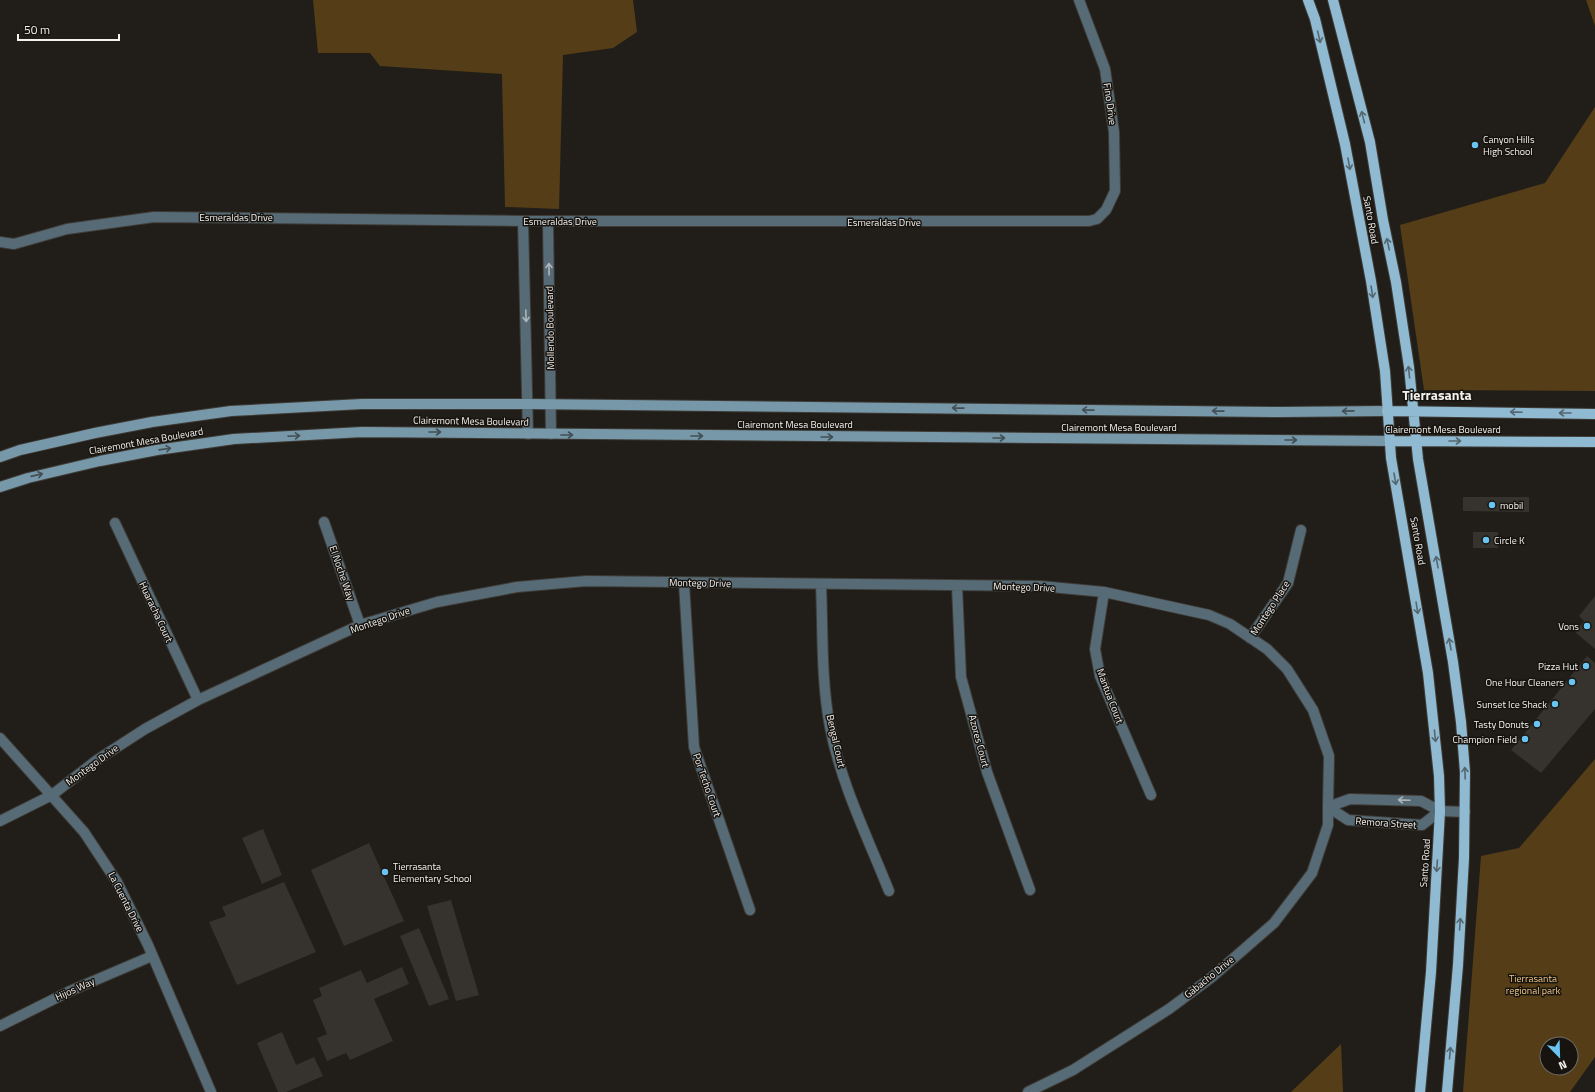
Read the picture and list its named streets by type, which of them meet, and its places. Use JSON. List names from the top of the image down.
{
  "streets": {
    "main road": ["Santo Road", "Clairemont Mesa Boulevard"],
    "street": [
      "Fino Drive",
      "Esmeraldas Drive",
      "Mollendo Boulevard",
      "El Noche Way",
      "Montego Drive",
      "Montego Place",
      "Huaracha Court",
      "Mantua Court",
      "Bengal Court",
      "Azores Court",
      "Por Techo Court",
      "Remora Street",
      "La Cuenta Drive",
      "Gabacho Drive",
      "Hijos Way"
    ]
  },
  "crossings": [
    ["Fino Drive", "Esmeraldas Drive"],
    ["Esmeraldas Drive", "Mollendo Boulevard"],
    ["Santo Road", "Clairemont Mesa Boulevard"],
    ["Santo Road", "Remora Street"],
    ["Mollendo Boulevard", "Clairemont Mesa Boulevard"],
    ["El Noche Way", "Montego Drive"],
    ["Montego Drive", "Montego Place"],
    ["Montego Drive", "Huaracha Court"],
    ["Montego Drive", "Mantua Court"],
    ["Montego Drive", "Bengal Court"],
    ["Montego Drive", "Azores Court"],
    ["Montego Drive", "Por Techo Court"],
    ["Montego Drive", "Remora Street"],
    ["Montego Drive", "La Cuenta Drive"],
    ["Montego Drive", "Gabacho Drive"],
    ["Remora Street", "Gabacho Drive"],
    ["La Cuenta Drive", "Hijos Way"]
  ],
  "districts": ["Tierrasanta"],
  "parks": ["Tierrasanta regional park"],
  "places": [
    "Canyon Hills High School",
    "mobil",
    "Circle K",
    "Vons",
    "Pizza Hut",
    "One Hour Cleaners",
    "Sunset Ice Shack",
    "Tasty Donuts",
    "Champion Field",
    "Tierrasanta Elementary School"
  ],
  "scale_bar": "50 m",
  "north": "bottom right"
}
